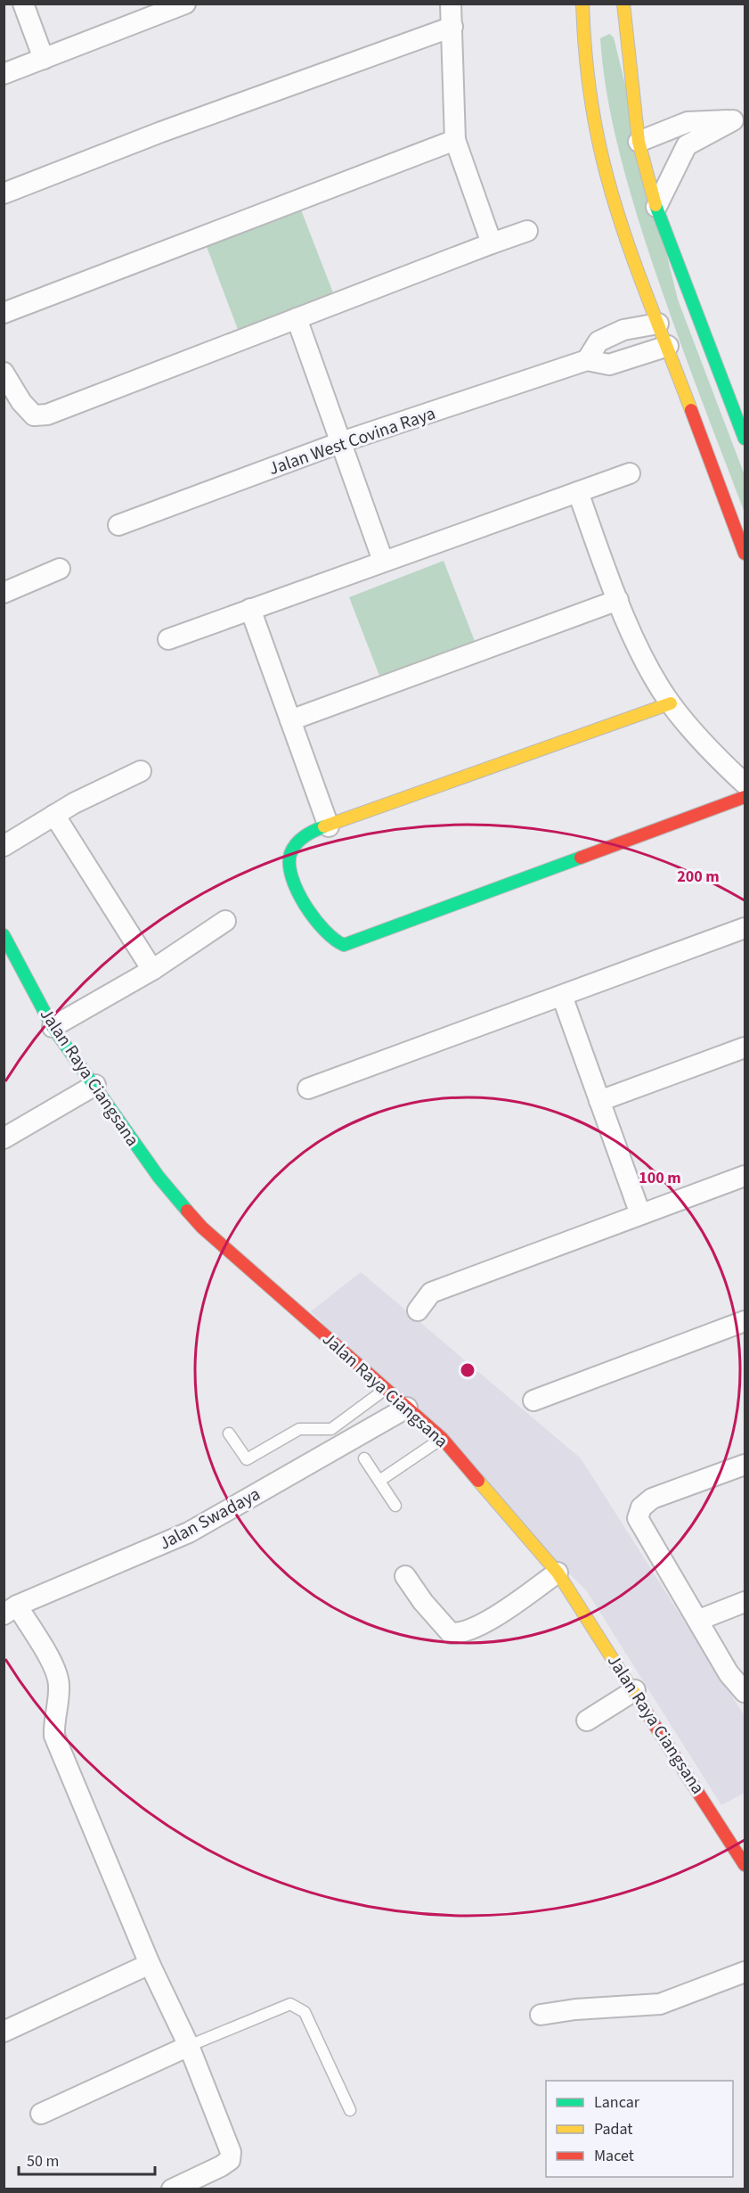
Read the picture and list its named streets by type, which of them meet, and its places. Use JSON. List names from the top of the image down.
{
  "streets": {
    "street": ["Jalan West Covina Raya", "Jalan Raya Ciangsana", "Jalan Swadaya"]
  },
  "crossings": [
    ["Jalan Raya Ciangsana", "Jalan Swadaya"]
  ],
  "legend": ["Lancar", "Padat", "Macet"],
  "scale_bar": "50 m",
  "rings": ["200 m", "100 m"]
}
